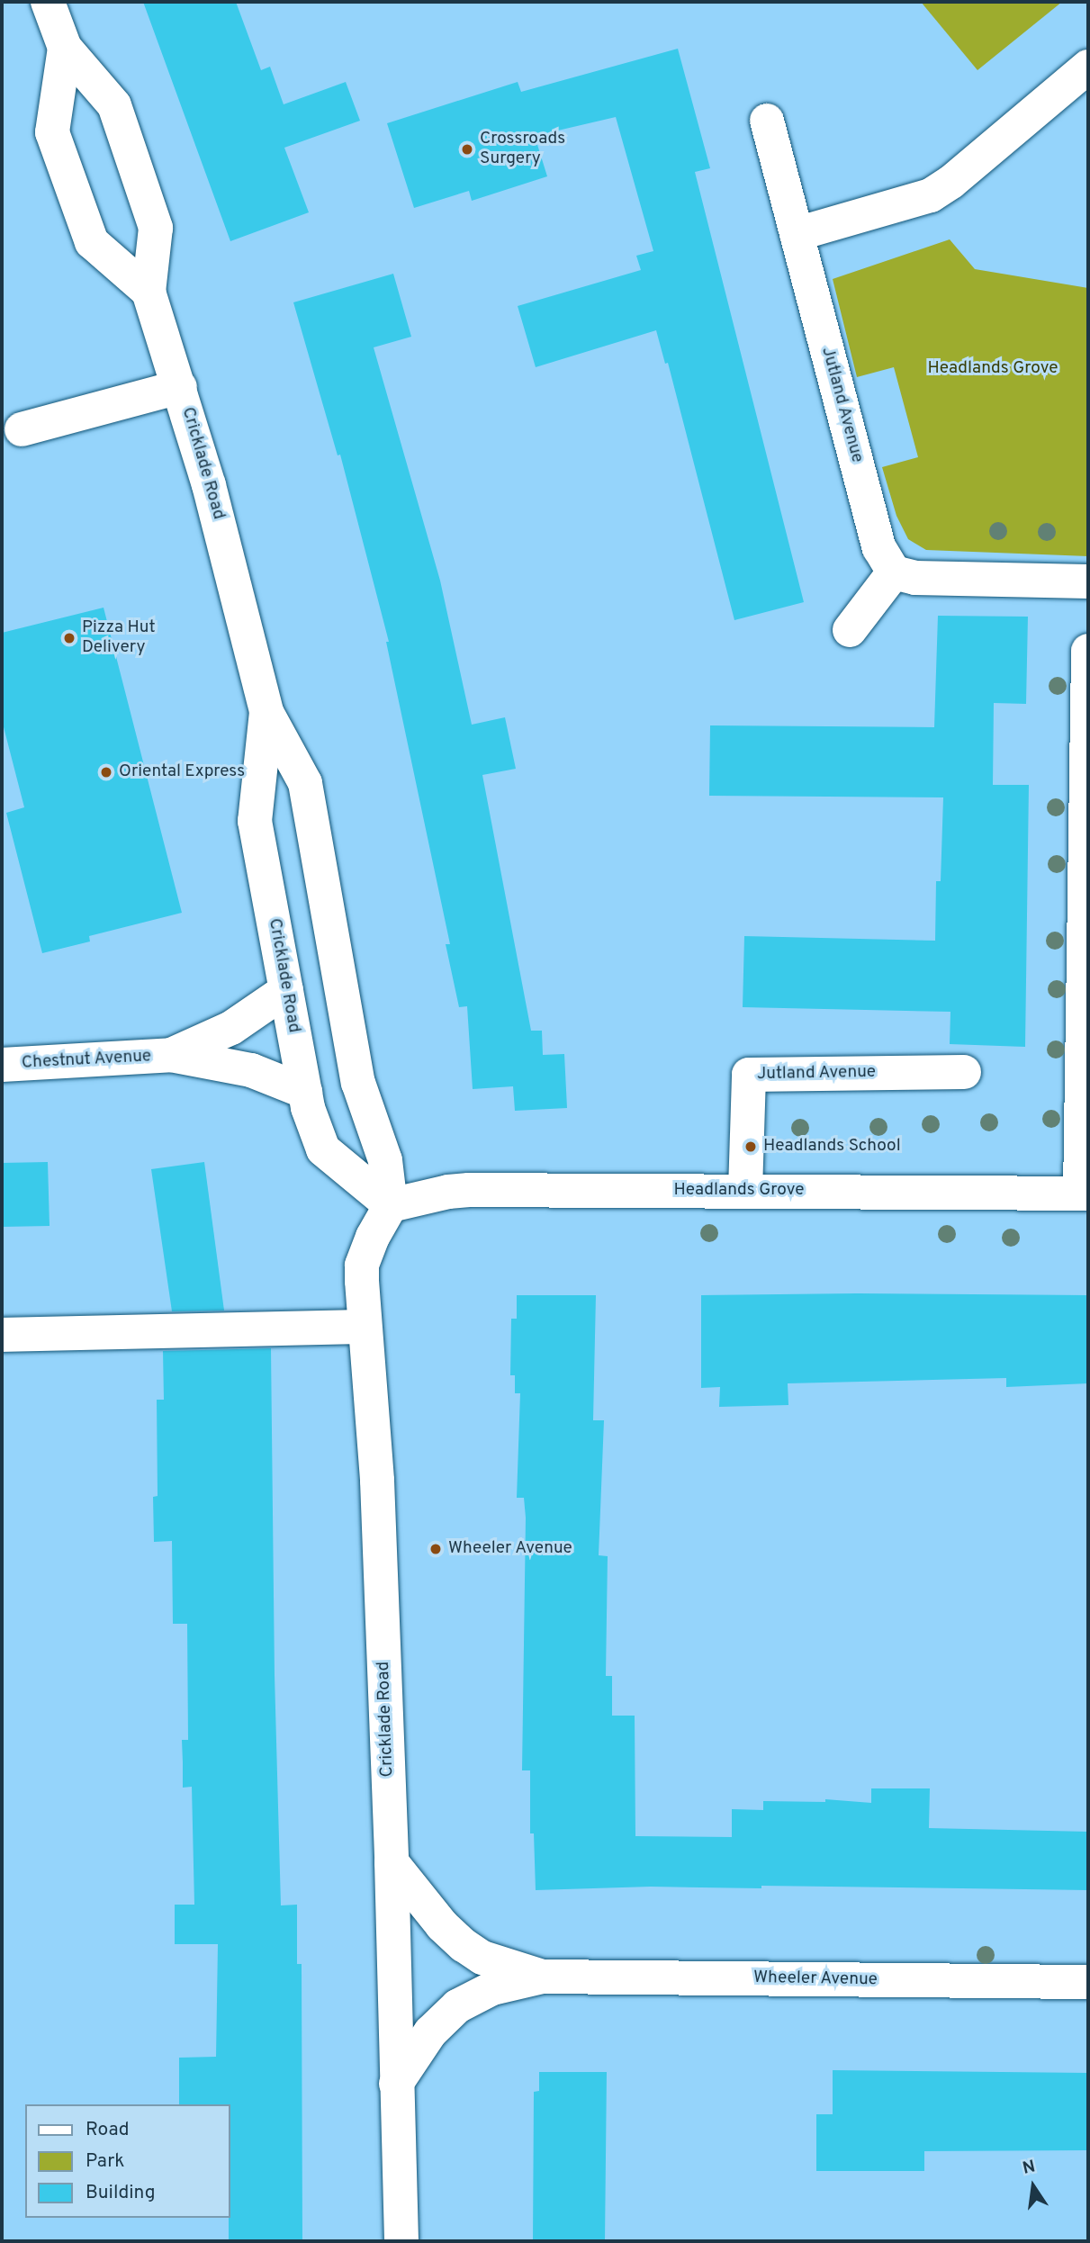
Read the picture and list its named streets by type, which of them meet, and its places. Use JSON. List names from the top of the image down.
{
  "streets": {
    "street": [
      "Jutland Avenue",
      "Cricklade Road",
      "Chestnut Avenue",
      "Headlands Grove",
      "Wheeler Avenue"
    ]
  },
  "crossings": [
    ["Jutland Avenue", "Headlands Grove"],
    ["Cricklade Road", "Chestnut Avenue"],
    ["Cricklade Road", "Headlands Grove"],
    ["Cricklade Road", "Wheeler Avenue"]
  ],
  "parks": ["Headlands Grove"],
  "places": [
    "Crossroads Surgery",
    "Pizza Hut Delivery",
    "Oriental Express",
    "Headlands School",
    "Wheeler Avenue"
  ],
  "legend": ["Road", "Park", "Building"],
  "north": "top"
}
